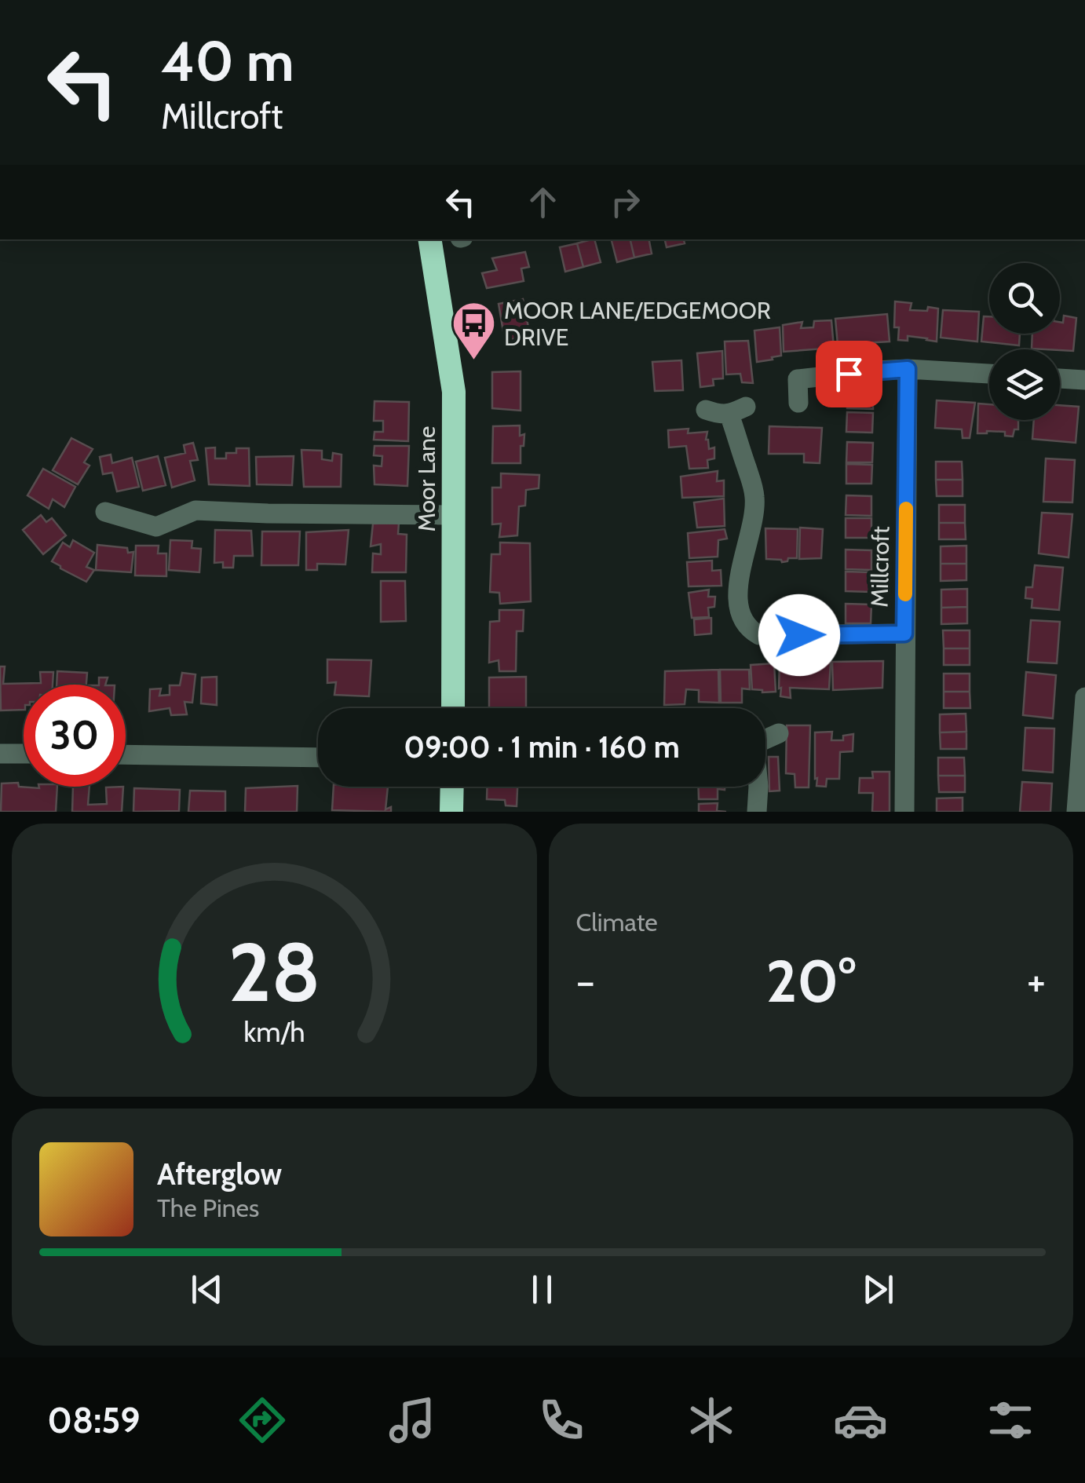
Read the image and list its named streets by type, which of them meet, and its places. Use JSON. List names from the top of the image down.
{
  "streets": {
    "highway": ["Moor Lane"],
    "street": ["Millcroft"]
  },
  "places": {
    "bus stop": ["MOOR LANE/EDGEMOOR DRIVE"]
  },
  "page": {
    "turn": ["40 m", "Millcroft"],
    "limit": "30",
    "trip": "09:00 · 1 min · 160 m",
    "tile": "Climate",
    "heat": ["−", "20°", "+"],
    "song": ["Afterglow", "The Pines"],
    "tabs": "08:59",
    "gauge": ["28", "km/h"]
  }
}
